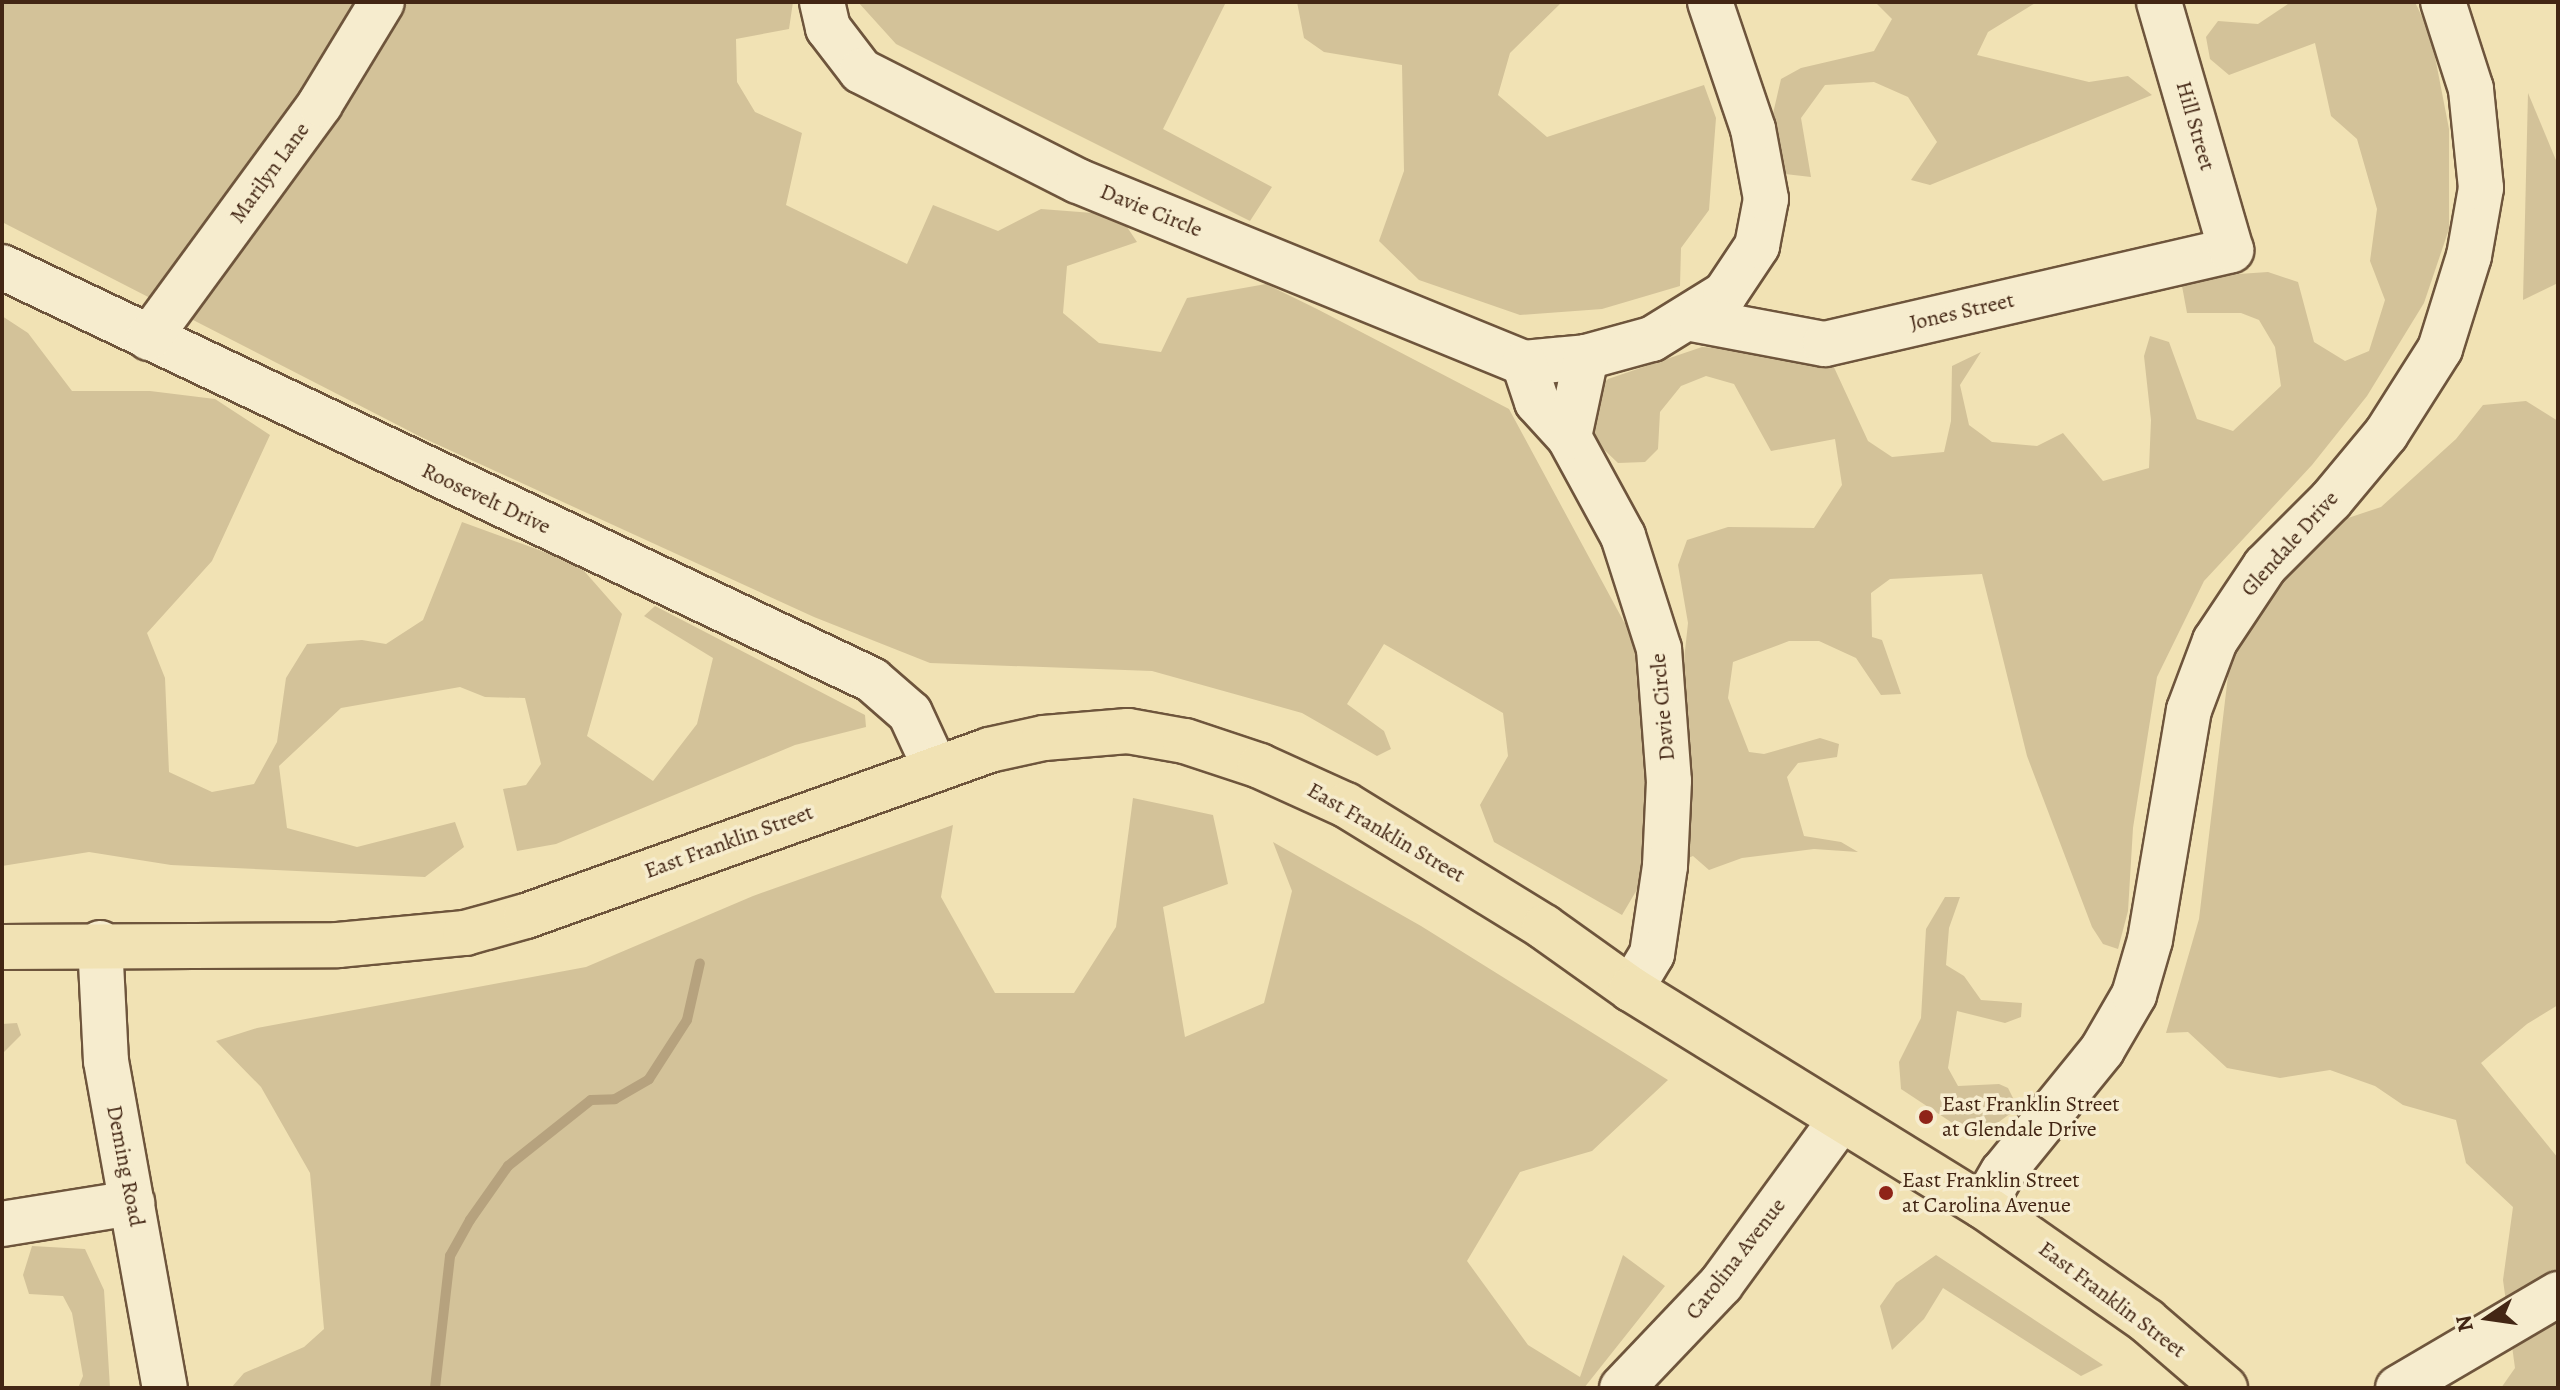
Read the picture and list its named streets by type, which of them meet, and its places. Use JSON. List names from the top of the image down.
{
  "streets": {
    "main road": ["East Franklin Street"],
    "street": [
      "Hill Street",
      "Marilyn Lane",
      "Davie Circle",
      "Jones Street",
      "Roosevelt Drive",
      "Glendale Drive",
      "Deming Road",
      "Carolina Avenue"
    ]
  },
  "crossings": [
    ["Hill Street", "Jones Street"],
    ["Marilyn Lane", "Roosevelt Drive"],
    ["Davie Circle", "Jones Street"],
    ["Davie Circle", "East Franklin Street"],
    ["Roosevelt Drive", "East Franklin Street"],
    ["Glendale Drive", "East Franklin Street"],
    ["East Franklin Street", "Deming Road"],
    ["East Franklin Street", "Carolina Avenue"]
  ],
  "places": ["East Franklin Street at Glendale Drive", "East Franklin Street at Carolina Avenue"],
  "north": "left"
}
